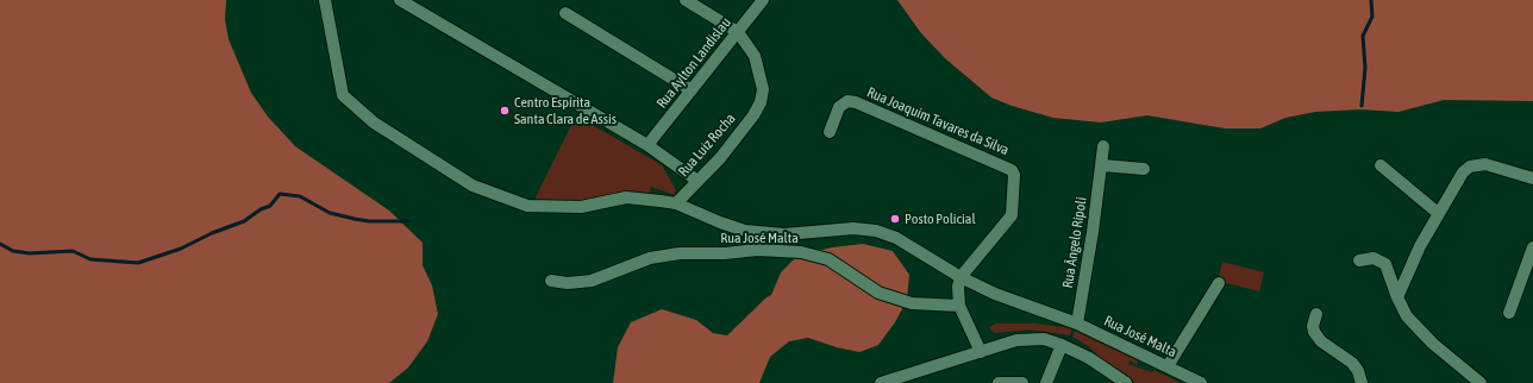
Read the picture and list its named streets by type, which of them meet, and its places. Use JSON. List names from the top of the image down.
{
  "streets": {
    "street": [
      "Rua Aylton Landislau",
      "Rua Joaquim Tavares da Silva",
      "Rua Luiz Rocha",
      "Rua José Malta",
      "Rua Ângelo Ripoli"
    ]
  },
  "crossings": [
    ["Rua Aylton Landislau", "Rua Luiz Rocha"],
    ["Rua Joaquim Tavares da Silva", "Rua José Malta"],
    ["Rua Luiz Rocha", "Rua José Malta"],
    ["Rua José Malta", "Rua Ângelo Ripoli"]
  ],
  "places": ["Centro Espírita Santa Clara de Assis", "Posto Policial"]
}
